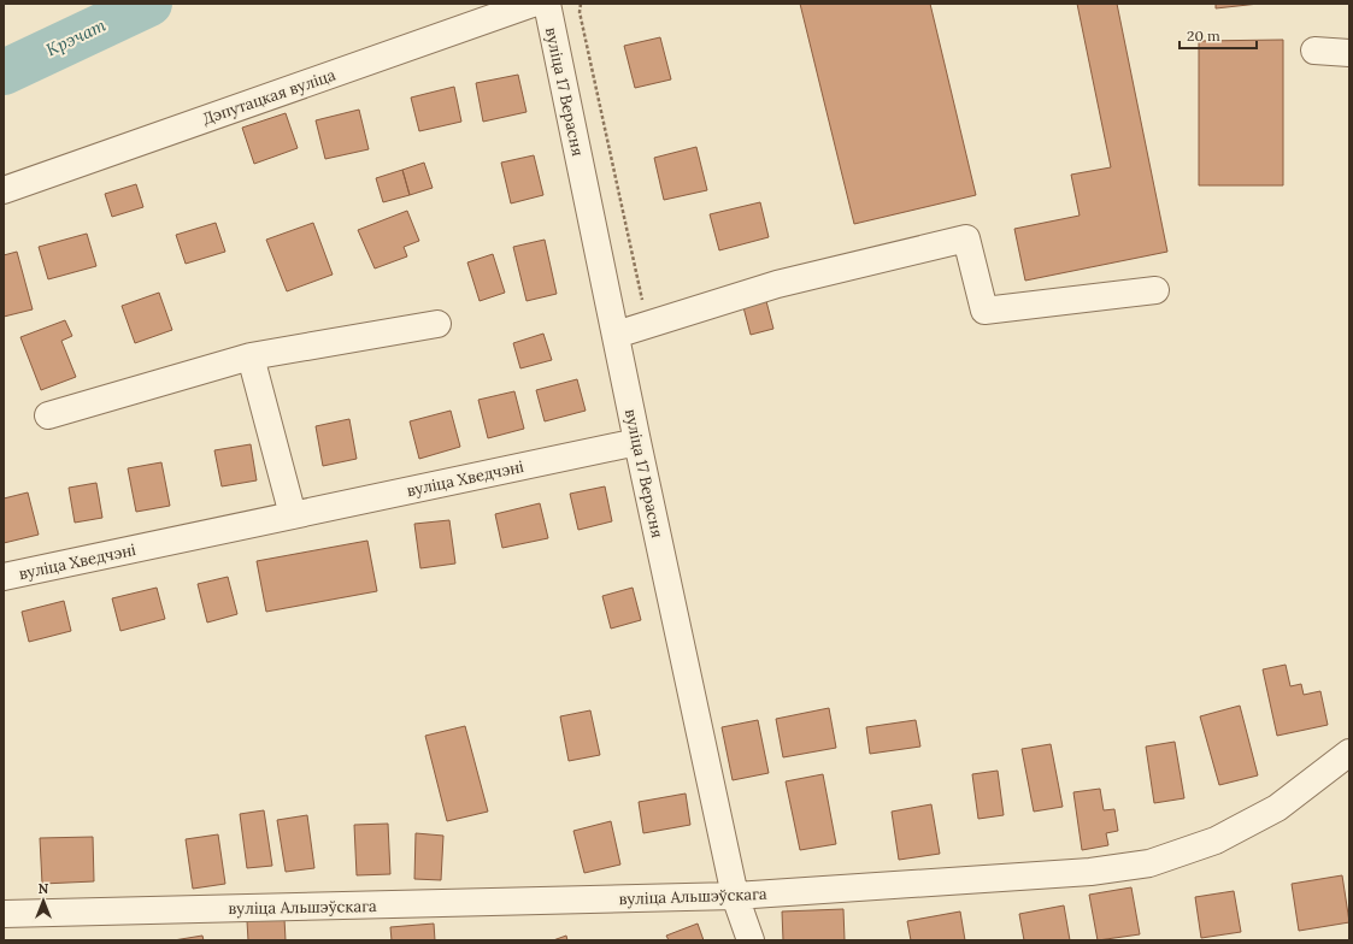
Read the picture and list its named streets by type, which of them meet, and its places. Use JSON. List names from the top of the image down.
{
  "streets": {
    "street": [
      "вуліца 17 Верасня",
      "Дэпутацкая вуліца",
      "вуліца Хведчэні",
      "вуліца Альшэўскага"
    ]
  },
  "crossings": [
    ["вуліца 17 Верасня", "вуліца Хведчэні"],
    ["вуліца 17 Верасня", "вуліца Альшэўскага"]
  ],
  "water": ["Крэчат"],
  "scale_bar": "20 m",
  "north": "top"
}
